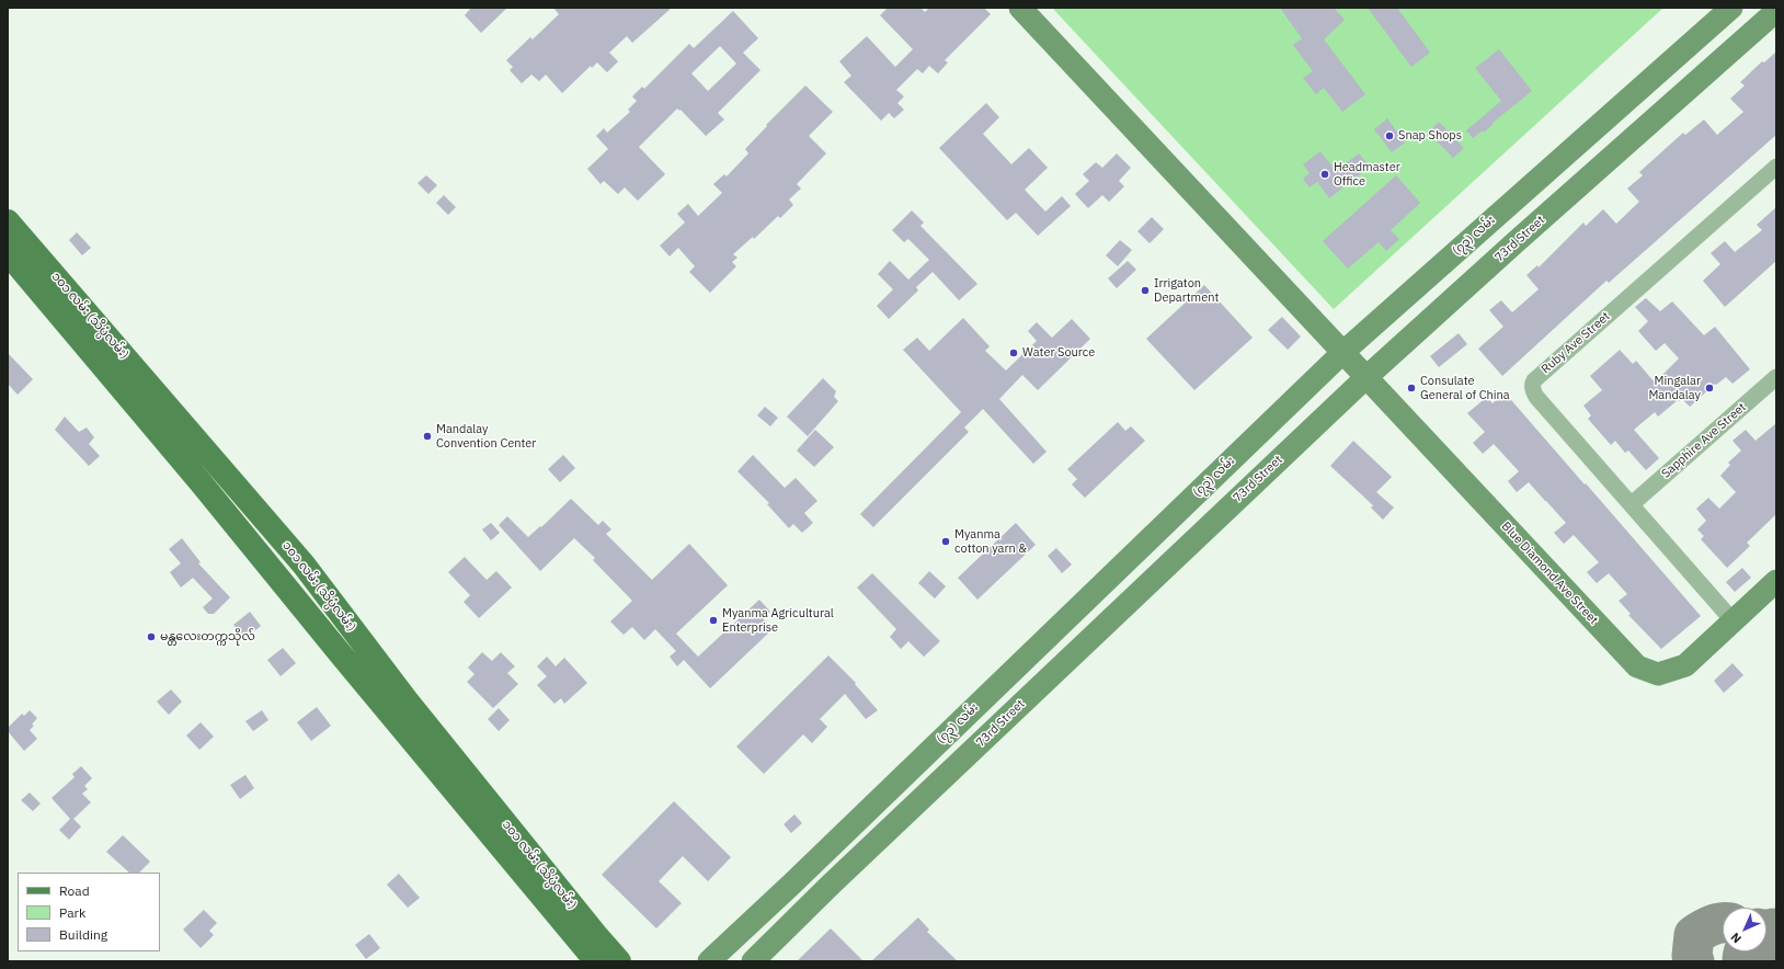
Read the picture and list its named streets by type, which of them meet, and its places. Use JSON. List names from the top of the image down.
{
  "streets": {
    "main road": [
      "(၇၃) လမ်း",
      "73rd Street",
      "၁၀၁ လမ်း (သိပ္ပံလမ်း)",
      "Blue Diamond Ave Street"
    ],
    "street": ["Ruby Ave Street", "Sapphire Ave Street"]
  },
  "crossings": [
    ["(၇၃) လမ်း", "Blue Diamond Ave Street"],
    ["73rd Street", "Blue Diamond Ave Street"],
    ["Ruby Ave Street", "Sapphire Ave Street"],
    ["Ruby Ave Street", "Blue Diamond Ave Street"]
  ],
  "places": [
    "Snap Shops",
    "Headmaster Office",
    "Irrigaton Department",
    "Water Source",
    "Consulate General of China",
    "Mingalar Mandalay",
    "Mandalay Convention Center",
    "Myanma cotton yarn &",
    "Myanma Agricultural Enterprise",
    "မန္တလေးတက္ကသိုလ်"
  ],
  "legend": ["Road", "Park", "Building"],
  "north": "bottom left"
}
